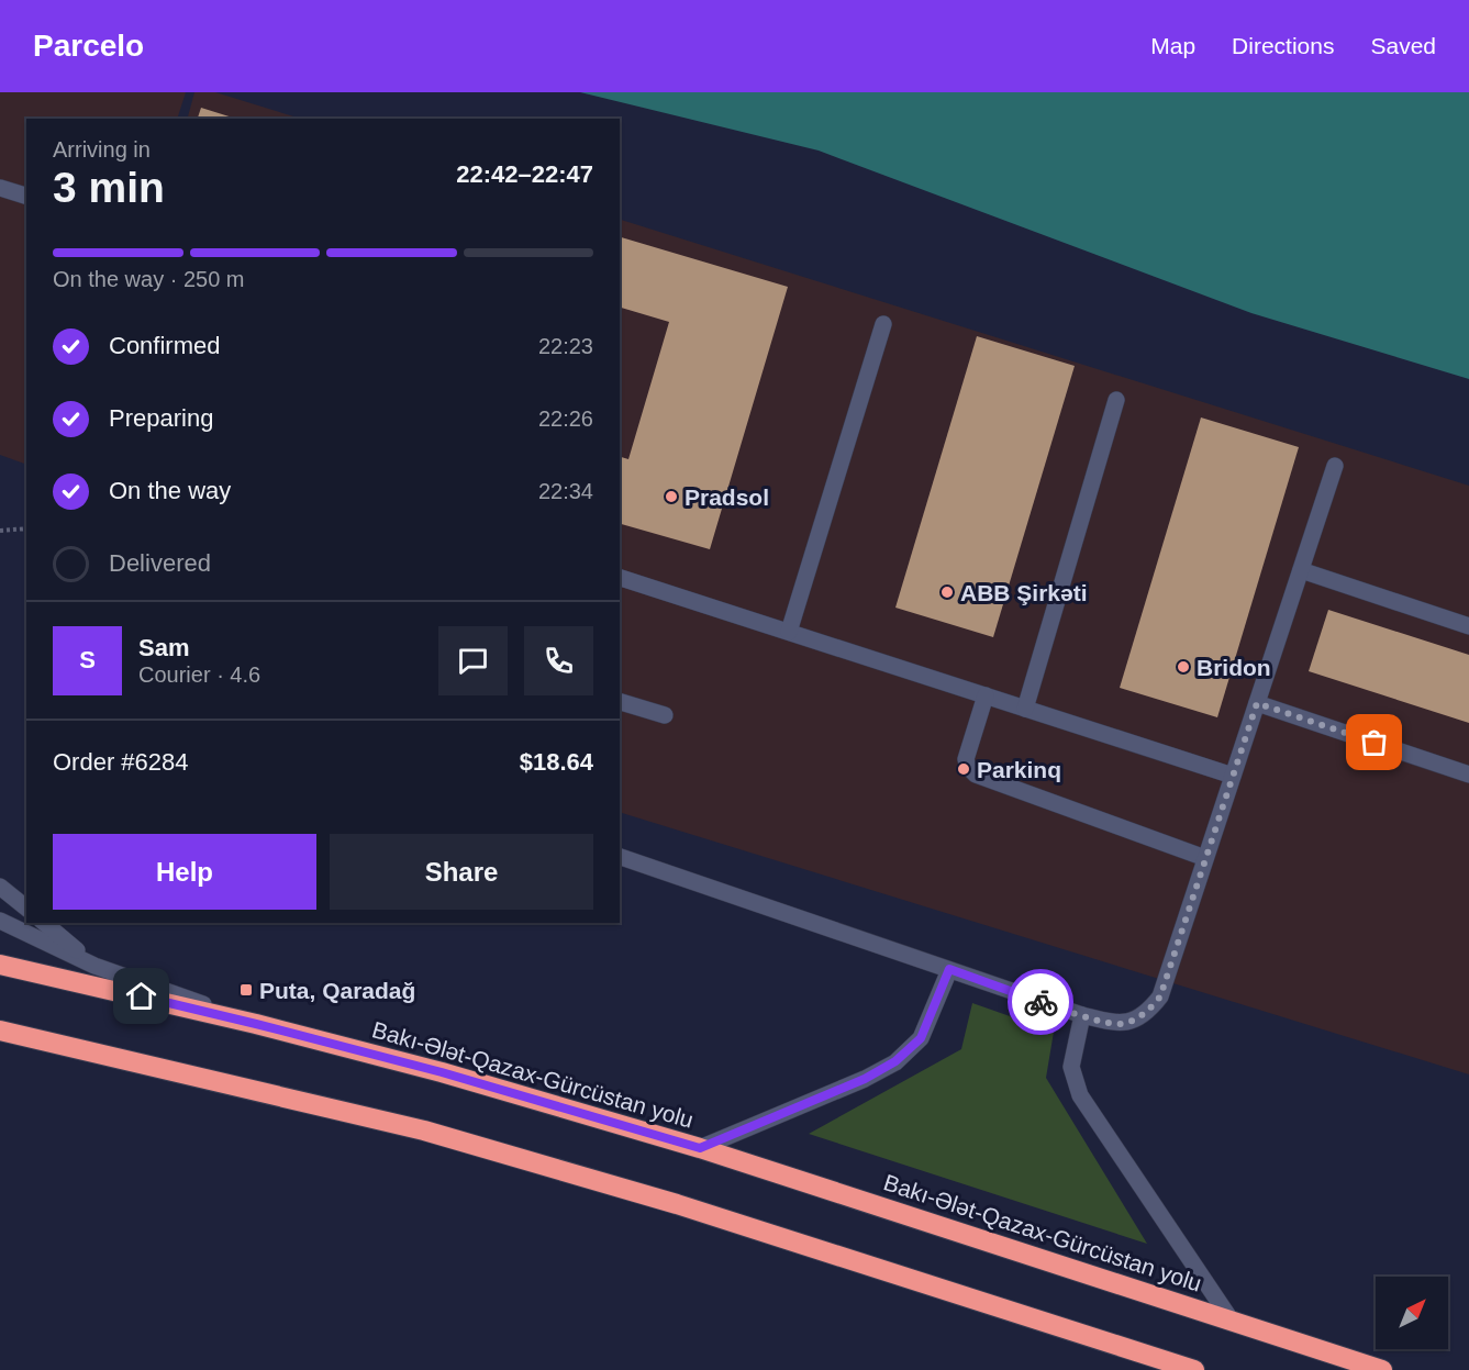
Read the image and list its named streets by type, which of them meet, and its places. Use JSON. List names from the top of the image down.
{
  "streets": {
    "highway": ["Bakı-Ələt-Qazax-Gürcüstan yolu"]
  },
  "places": {
    "other": [
      "Pradsol",
      "ABB Şirkəti",
      "Bridon",
      "Parkinq"
    ],
    "transit": ["Puta, Qaradağ"]
  },
  "north": "top right",
  "page": {
    "header": "Parcelo",
    "nav": ["Map", "Directions", "Saved"],
    "heading": ["3 min", "Arriving in", "22:42–22:47"],
    "panel": [
      "Sam",
      "Courier · 4.6",
      "Order #6284",
      "$18.64"
    ],
    "bar": "On the way · 250 m",
    "list": [
      ["Confirmed", "22:23"],
      ["Preparing", "22:26"],
      ["On the way", "22:34"],
      "Delivered"
    ],
    "round": "S",
    "buttons": ["Help", "Share"]
  }
}
